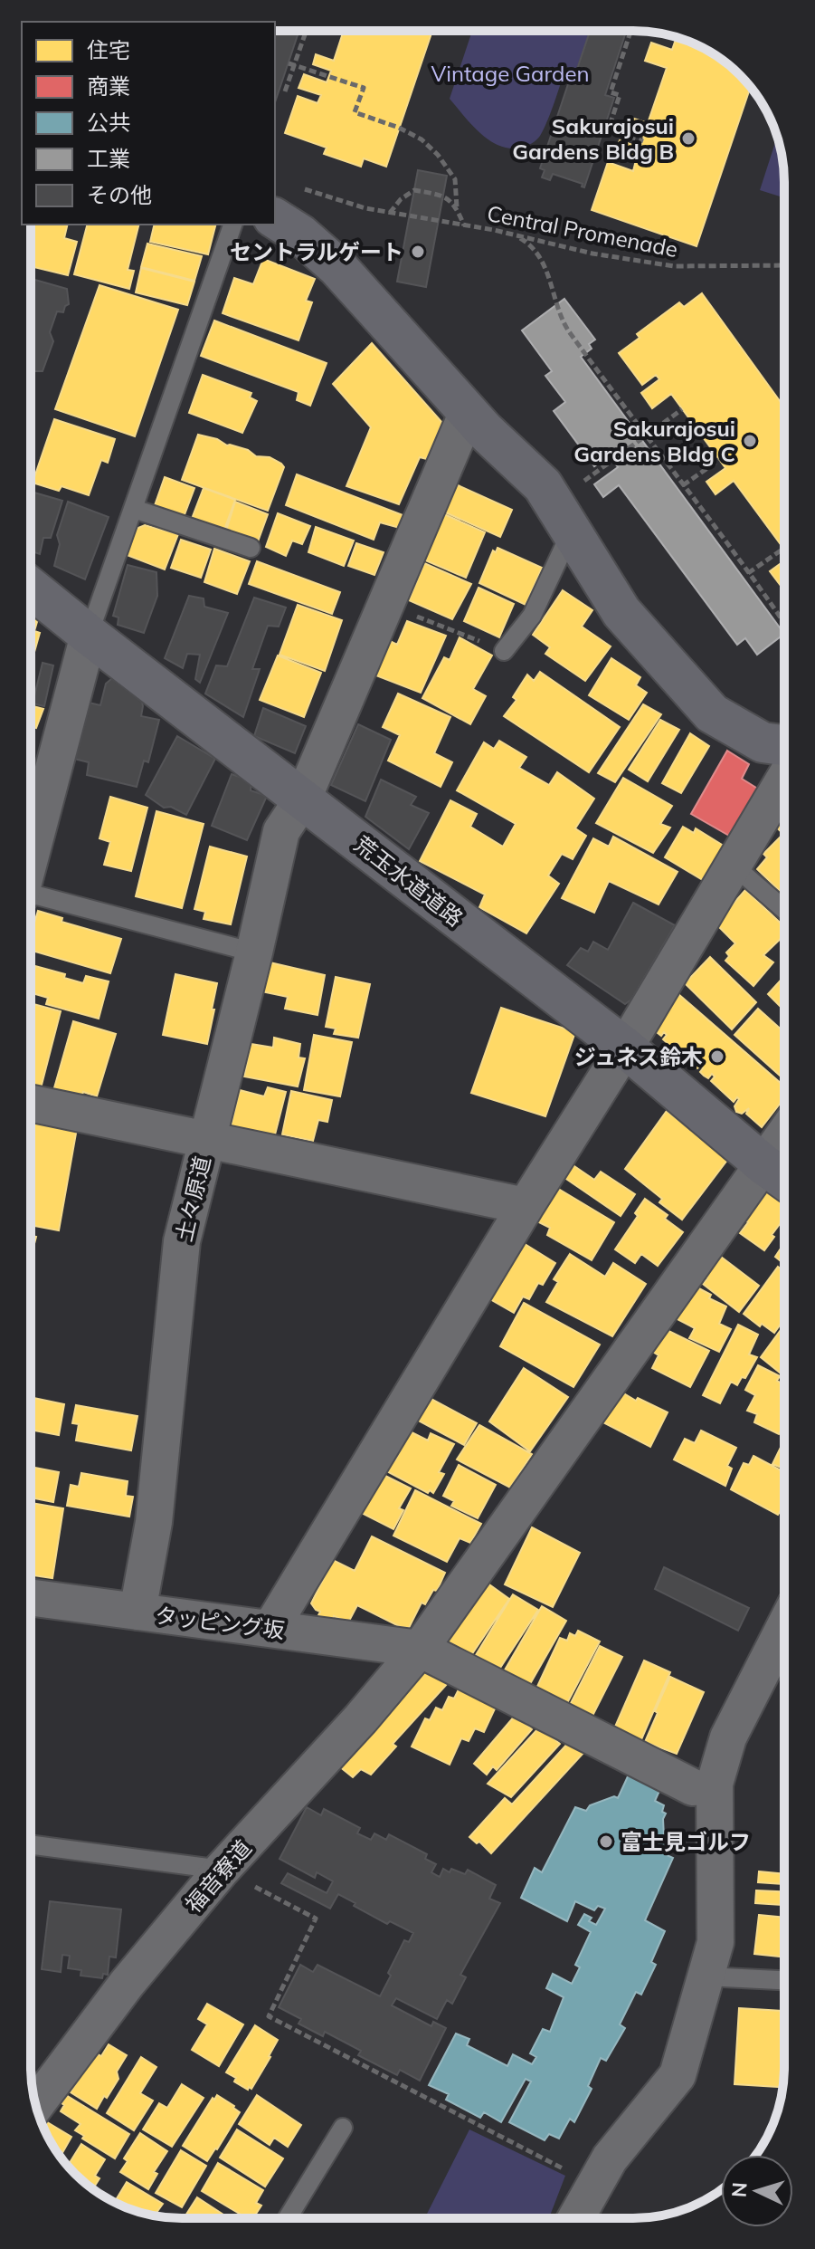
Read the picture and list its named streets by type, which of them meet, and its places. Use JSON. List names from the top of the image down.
{
  "streets": {
    "main road": ["荒玉水道道路"],
    "street": ["土々原道", "タッピング坂", "福音寮道"],
    "path": ["Central Promenade"]
  },
  "crossings": [
    ["荒玉水道道路", "土々原道"],
    ["荒玉水道道路", "福音寮道"],
    ["土々原道", "タッピング坂"],
    ["タッピング坂", "福音寮道"]
  ],
  "parks": ["Vintage Garden"],
  "places": [
    "Sakurajosui Gardens Bldg B",
    "セントラルゲート",
    "Sakurajosui Gardens Bldg C",
    "ジュネス鈴木",
    "富士見ゴルフ"
  ],
  "legend": [
    "住宅",
    "商業",
    "公共",
    "工業",
    "その他"
  ],
  "north": "left"
}
